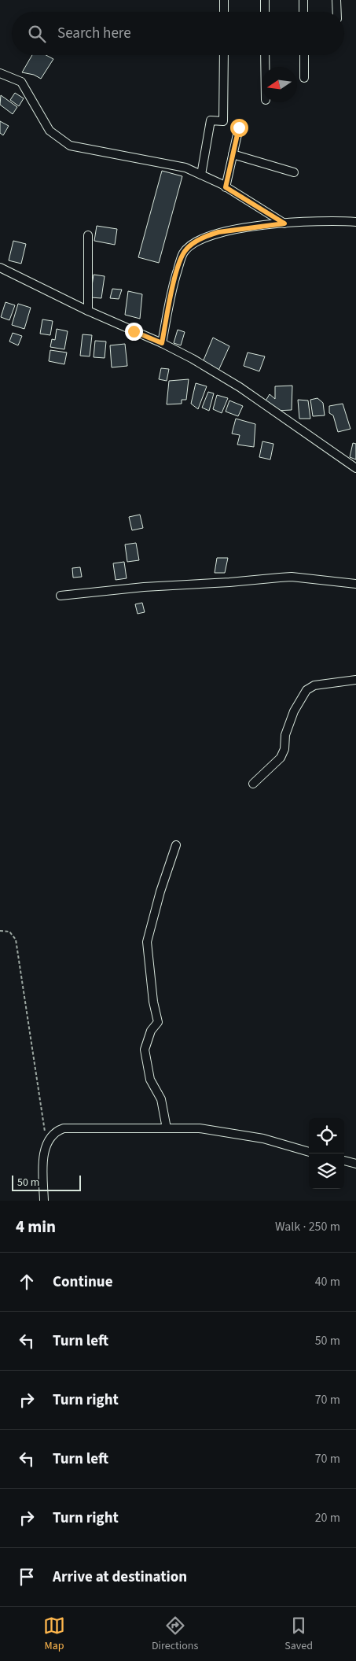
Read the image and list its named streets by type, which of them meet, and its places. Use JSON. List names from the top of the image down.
{
  "scale_bar": "50 m",
  "north": "left",
  "page": {
    "search": "Search here",
    "scale": "50 m",
    "heading": ["4 min", "Walk · 250 m"],
    "list": [
      ["Continue", "40 m"],
      ["Turn left", "50 m"],
      ["Turn right", "70 m"],
      ["Turn left", "70 m"],
      ["Turn right", "20 m"],
      "Arrive at destination"
    ],
    "nav": ["Map", "Directions", "Saved"]
  }
}
